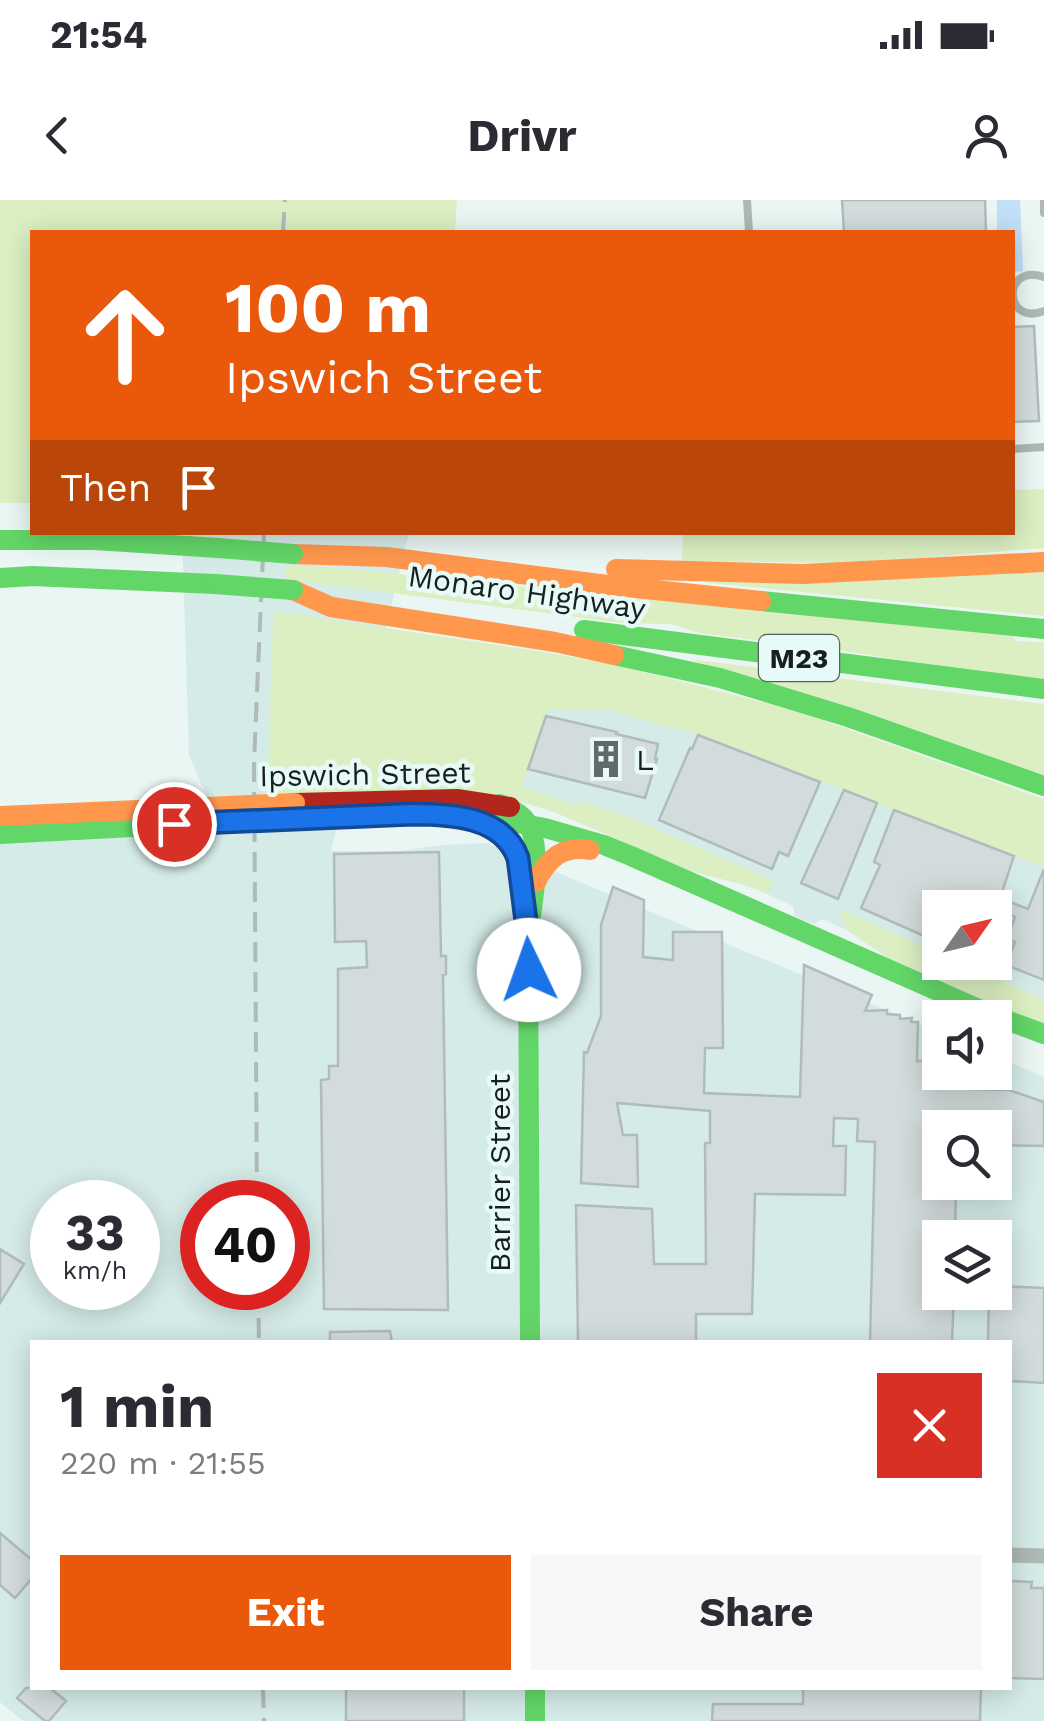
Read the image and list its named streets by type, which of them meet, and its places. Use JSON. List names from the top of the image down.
{
  "streets": {
    "main road": [
      "Monaro Highway",
      "M23",
      "Ipswich Street",
      "Barrier Street"
    ]
  },
  "crossings": [
    ["Ipswich Street", "Barrier Street"]
  ],
  "places": {
    "building": ["L"]
  },
  "north": "top right",
  "page": {
    "status": "21:54",
    "header": "Drivr",
    "turn": ["100 m", "Ipswich Street"],
    "then": "Then",
    "speed": "33 km/h",
    "limit": "40",
    "heading": ["1 min", "220 m · 21:55"],
    "buttons": ["Exit", "Share"]
  }
}
